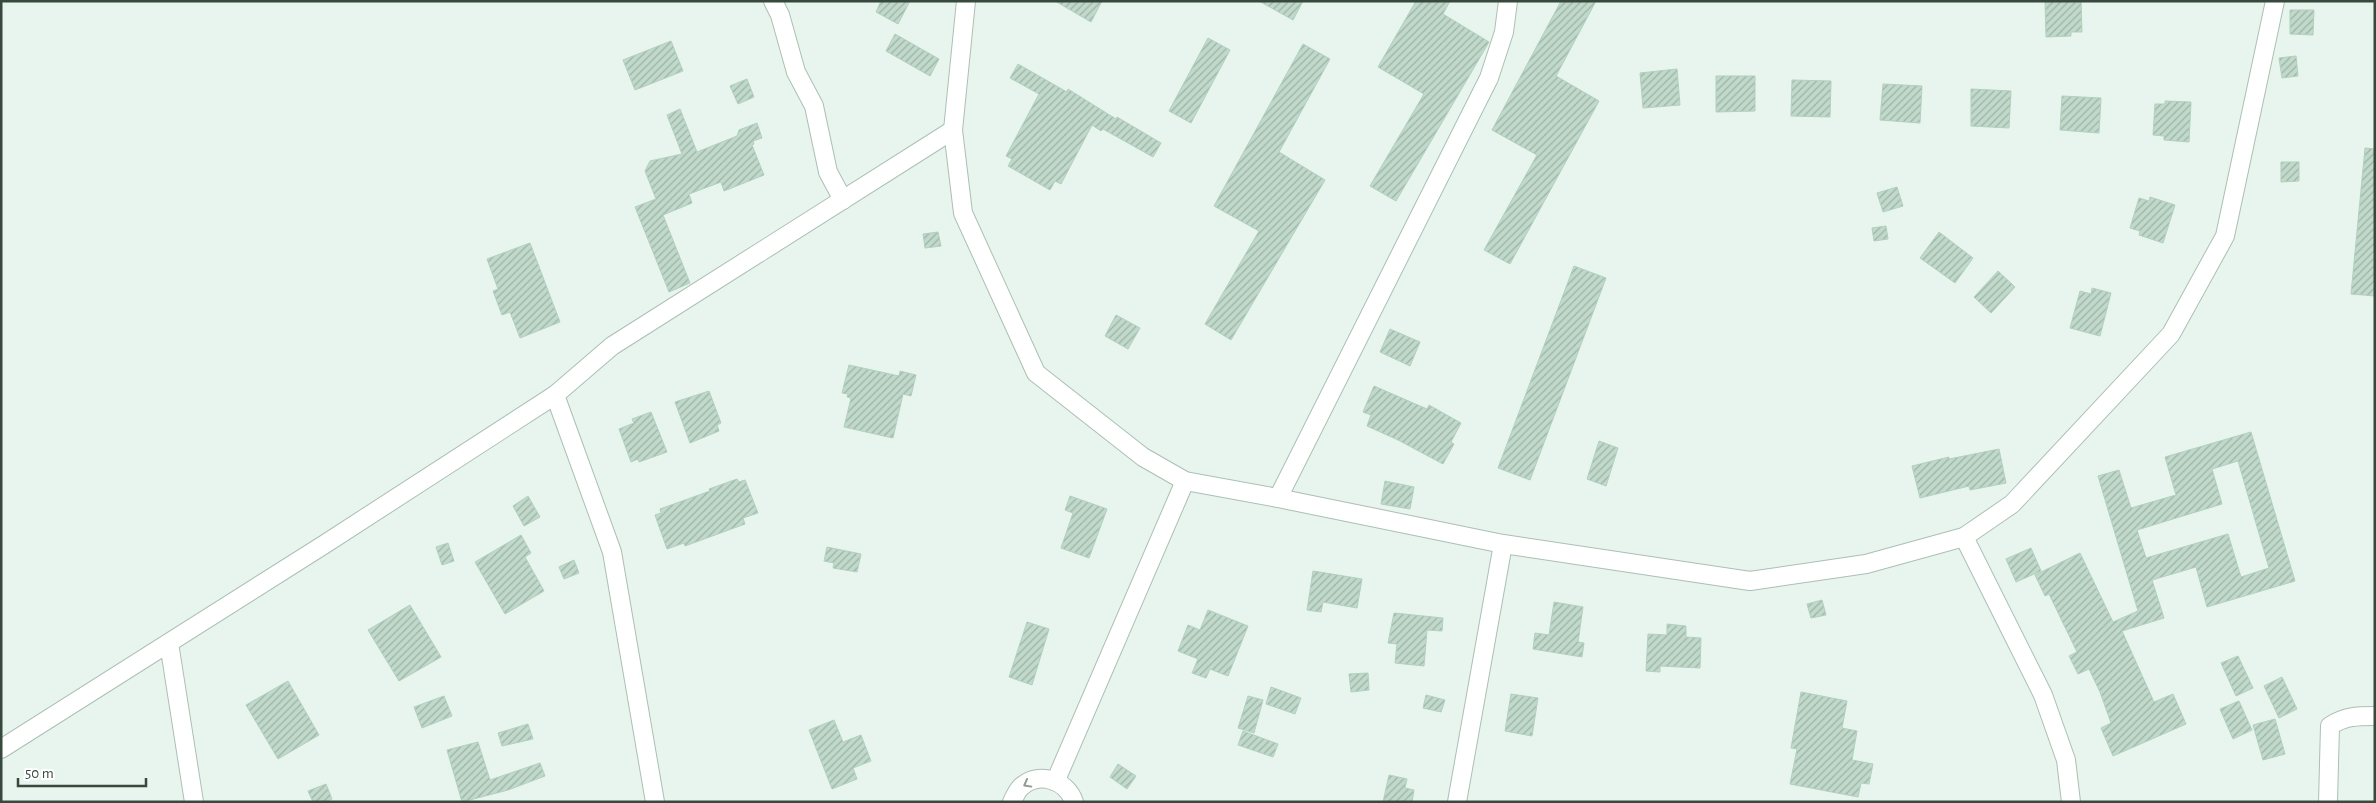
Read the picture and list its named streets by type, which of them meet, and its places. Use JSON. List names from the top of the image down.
{
  "scale_bar": "50 m"
}
